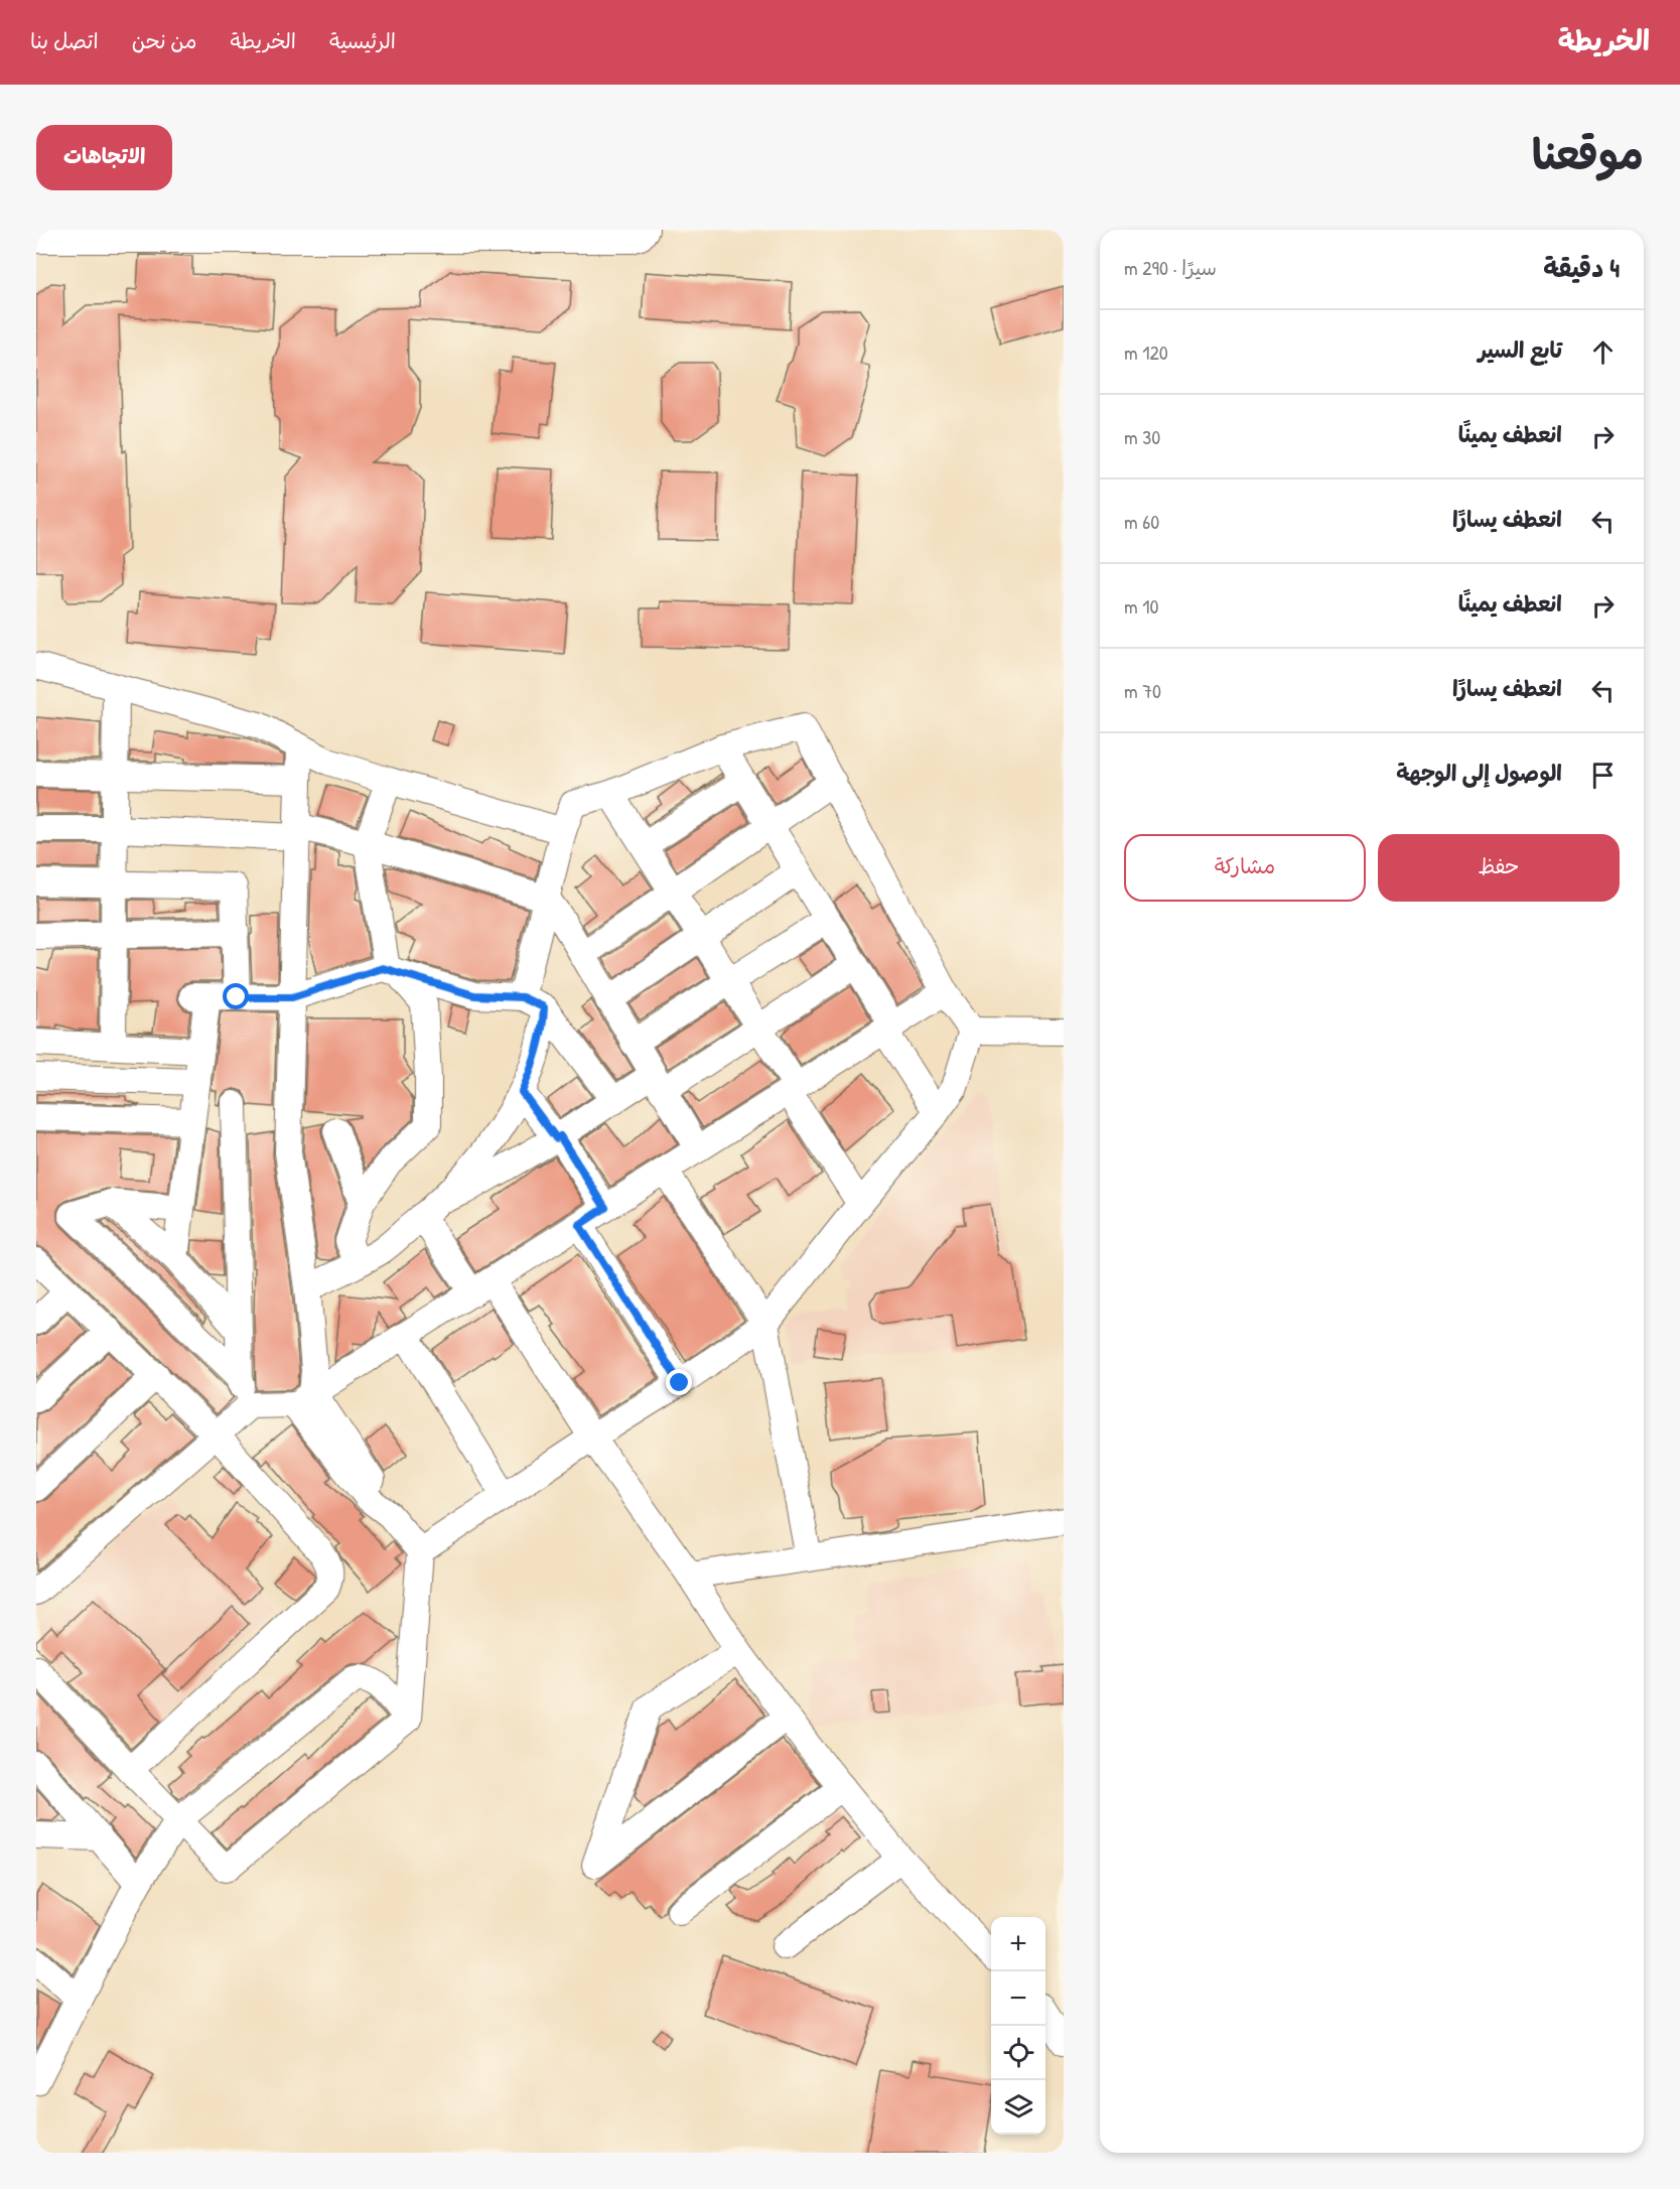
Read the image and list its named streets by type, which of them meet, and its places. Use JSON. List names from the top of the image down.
{
  "page": {
    "header": "الخريطة",
    "nav": [
      "الرئيسية",
      "الخريطة",
      "من نحن",
      "اتصل بنا"
    ],
    "title": "موقعنا",
    "buttons": [
      "الاتجاهات",
      ["حفظ", "مشاركة"]
    ],
    "heading": ["4 دقيقة", "سيرًا · 290 m"],
    "list": [
      ["تابع السير", "120 m"],
      ["انعطف يمينًا", "30 m"],
      ["انعطف يسارًا", "60 m"],
      ["انعطف يمينًا", "10 m"],
      ["انعطف يسارًا", "70 m"],
      "الوصول إلى الوجهة"
    ],
    "map_buttons": ["+", "−"]
  }
}
